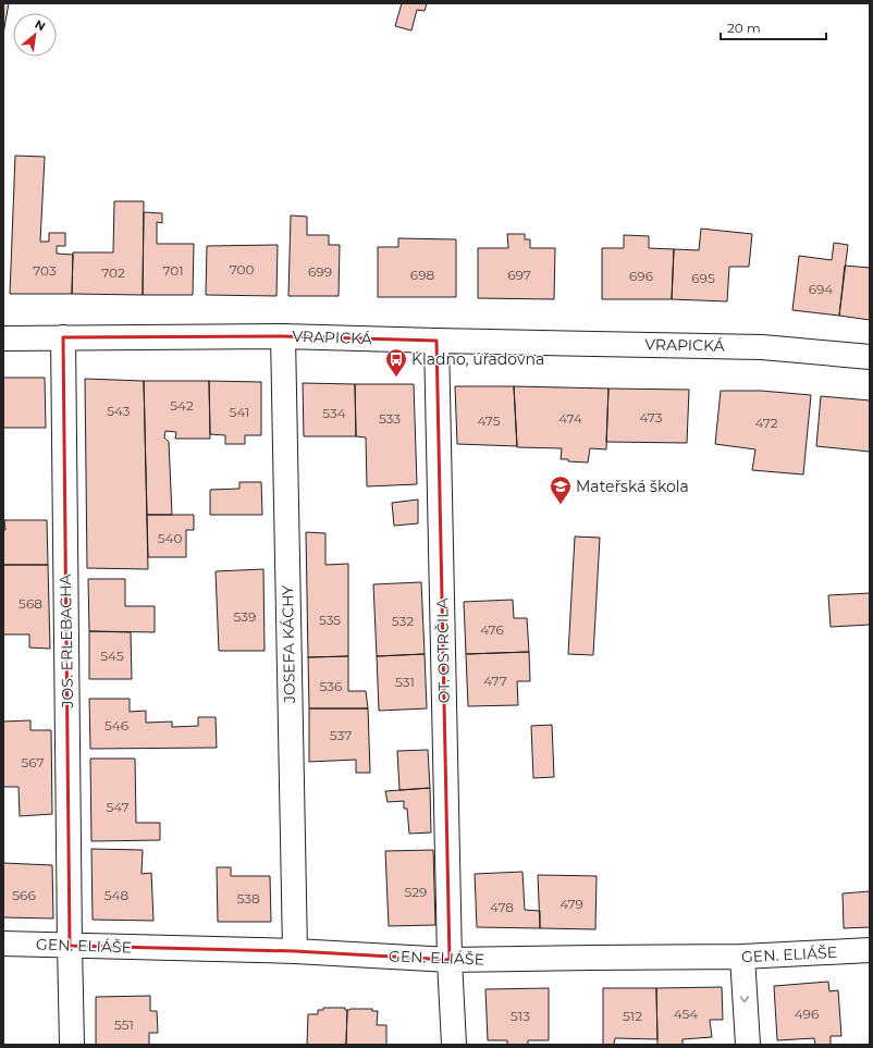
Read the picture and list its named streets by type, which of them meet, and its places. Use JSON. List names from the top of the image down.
{
  "streets": {
    "street": [
      "VRAPICKÁ",
      "JOS. ERLEBACHA",
      "JOSEFA KÁCHY",
      "OT. OSTRČILA",
      "GEN. ELIÁŠE"
    ]
  },
  "crossings": [
    ["VRAPICKÁ", "JOS. ERLEBACHA"],
    ["VRAPICKÁ", "JOSEFA KÁCHY"],
    ["VRAPICKÁ", "OT. OSTRČILA"],
    ["JOS. ERLEBACHA", "GEN. ELIÁŠE"],
    ["JOSEFA KÁCHY", "GEN. ELIÁŠE"],
    ["OT. OSTRČILA", "GEN. ELIÁŠE"]
  ],
  "places": {
    "bus stop": ["Kladno, úřadovna"],
    "school or university": ["Mateřská škola"]
  },
  "house_numbers": [
    "700",
    "703",
    "701",
    "699",
    "702",
    "698",
    "697",
    "696",
    "695",
    "694",
    "542",
    "543",
    "541",
    "534",
    "473",
    "533",
    "474",
    "475",
    "472",
    "540",
    "568",
    "539",
    "535",
    "532",
    "476",
    "545",
    "477",
    "531",
    "536",
    "546",
    "537",
    "567",
    "547",
    "529",
    "566",
    "548",
    "538",
    "479",
    "478",
    "454",
    "496",
    "513",
    "512",
    "551"
  ],
  "scale_bar": "20 m",
  "north": "top right"
}
